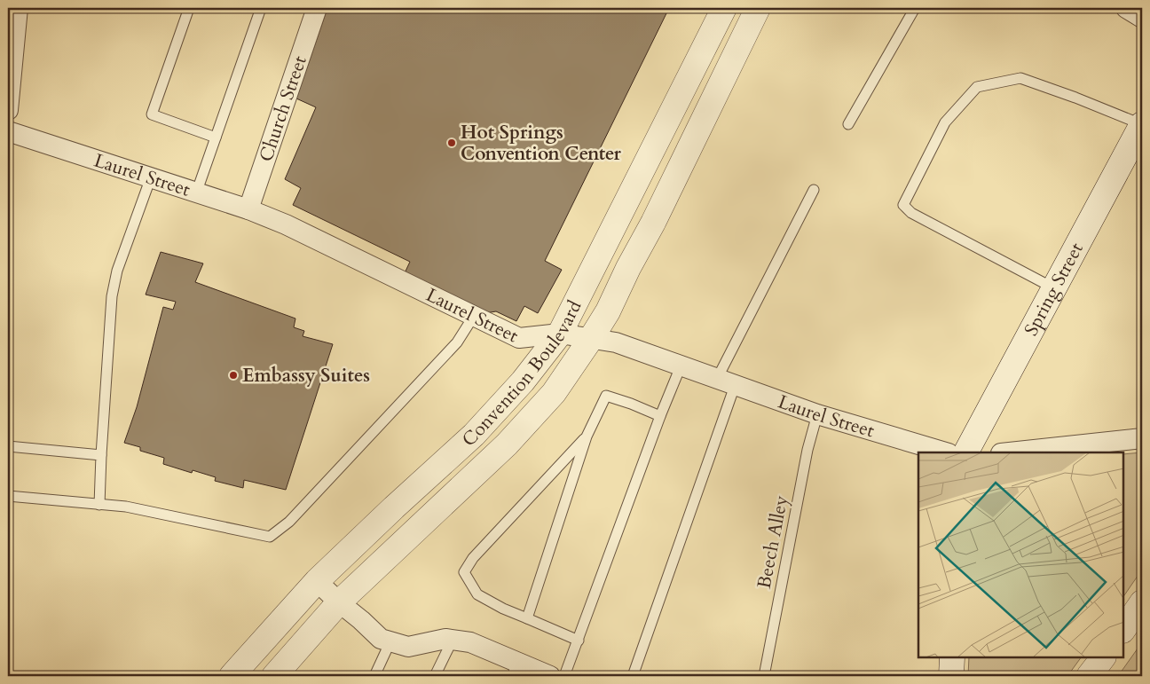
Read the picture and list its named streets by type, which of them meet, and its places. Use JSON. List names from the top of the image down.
{
  "streets": {
    "street": [
      "Church Street",
      "Laurel Street",
      "Spring Street",
      "Convention Boulevard"
    ],
    "lane": ["Beech Alley"]
  },
  "crossings": [
    ["Church Street", "Laurel Street"],
    ["Laurel Street", "Convention Boulevard"],
    ["Laurel Street", "Beech Alley"]
  ],
  "places": ["Hot Springs Convention Center", "Embassy Suites"]
}
